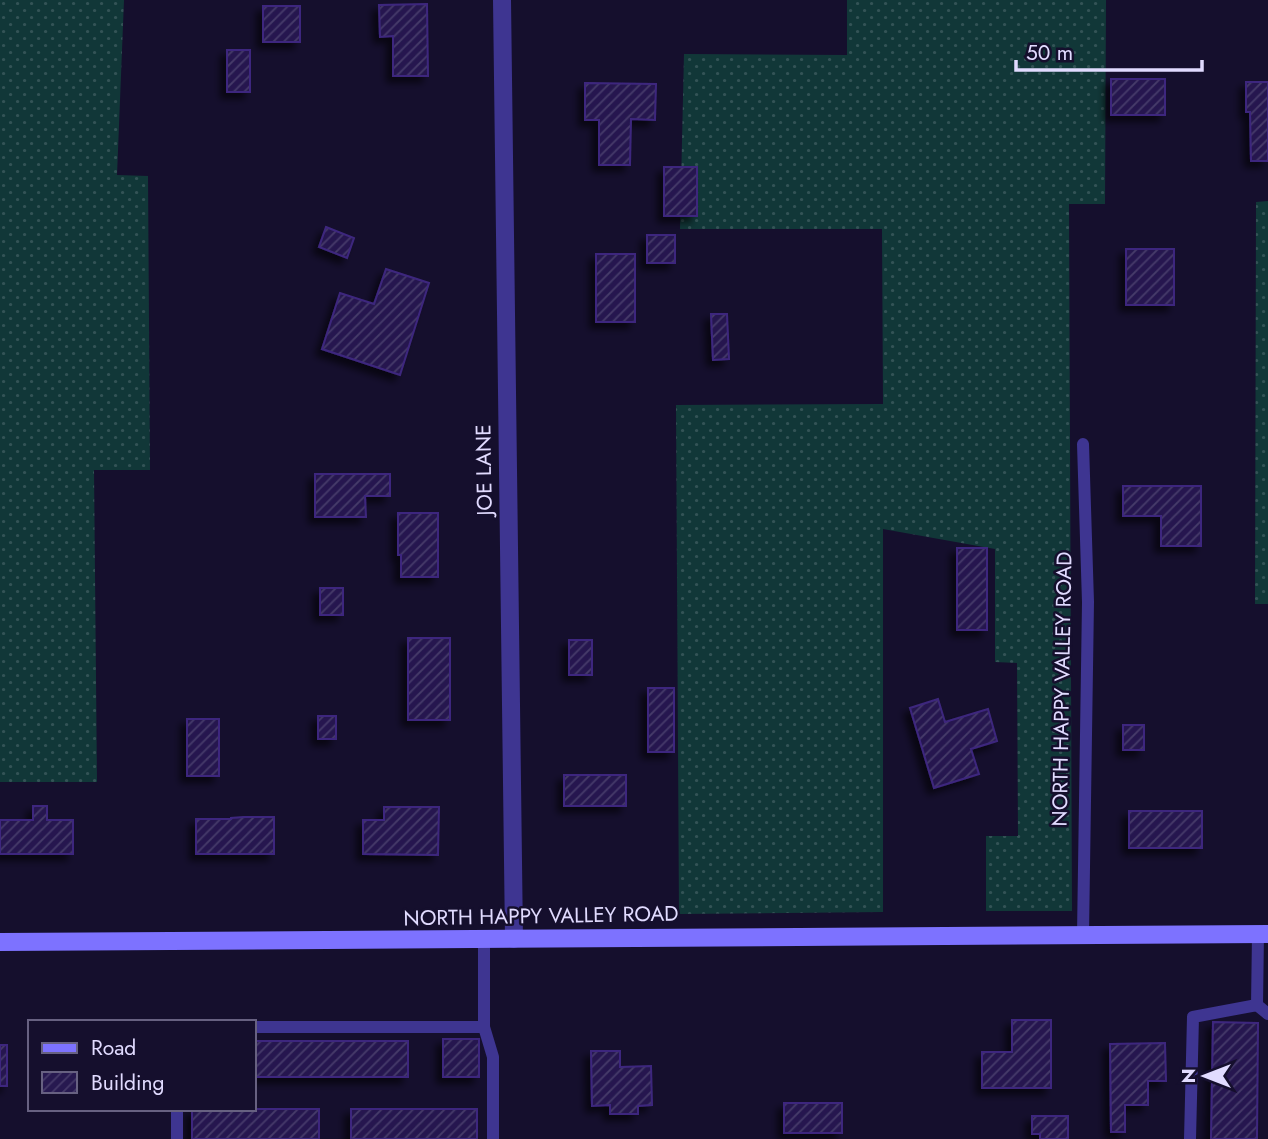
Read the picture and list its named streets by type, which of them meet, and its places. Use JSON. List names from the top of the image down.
{
  "streets": {
    "main road": ["NORTH HAPPY VALLEY ROAD"],
    "street": ["JOE LANE"]
  },
  "crossings": [
    ["JOE LANE", "NORTH HAPPY VALLEY ROAD"]
  ],
  "legend": ["Road", "Building"],
  "scale_bar": "50 m",
  "north": "left"
}
